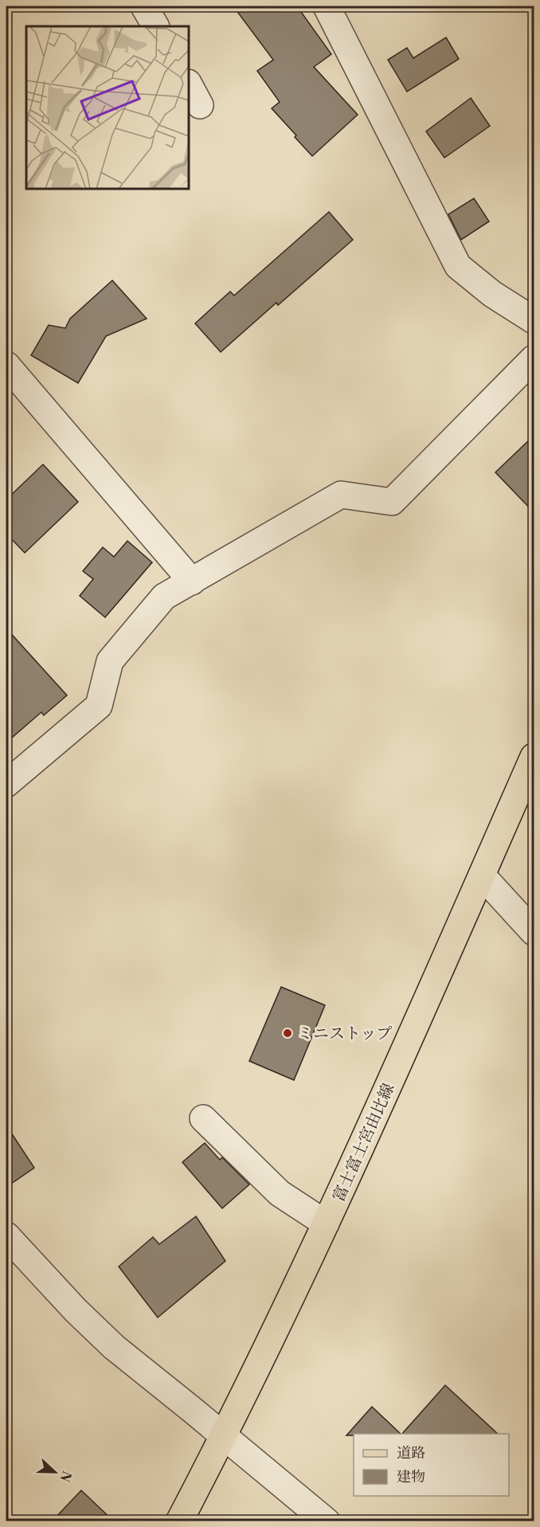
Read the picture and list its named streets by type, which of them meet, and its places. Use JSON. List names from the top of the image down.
{
  "streets": {
    "main road": ["富士富士宮由比線"]
  },
  "places": ["ミニストップ"],
  "legend": ["道路", "建物"],
  "north": "right"
}
